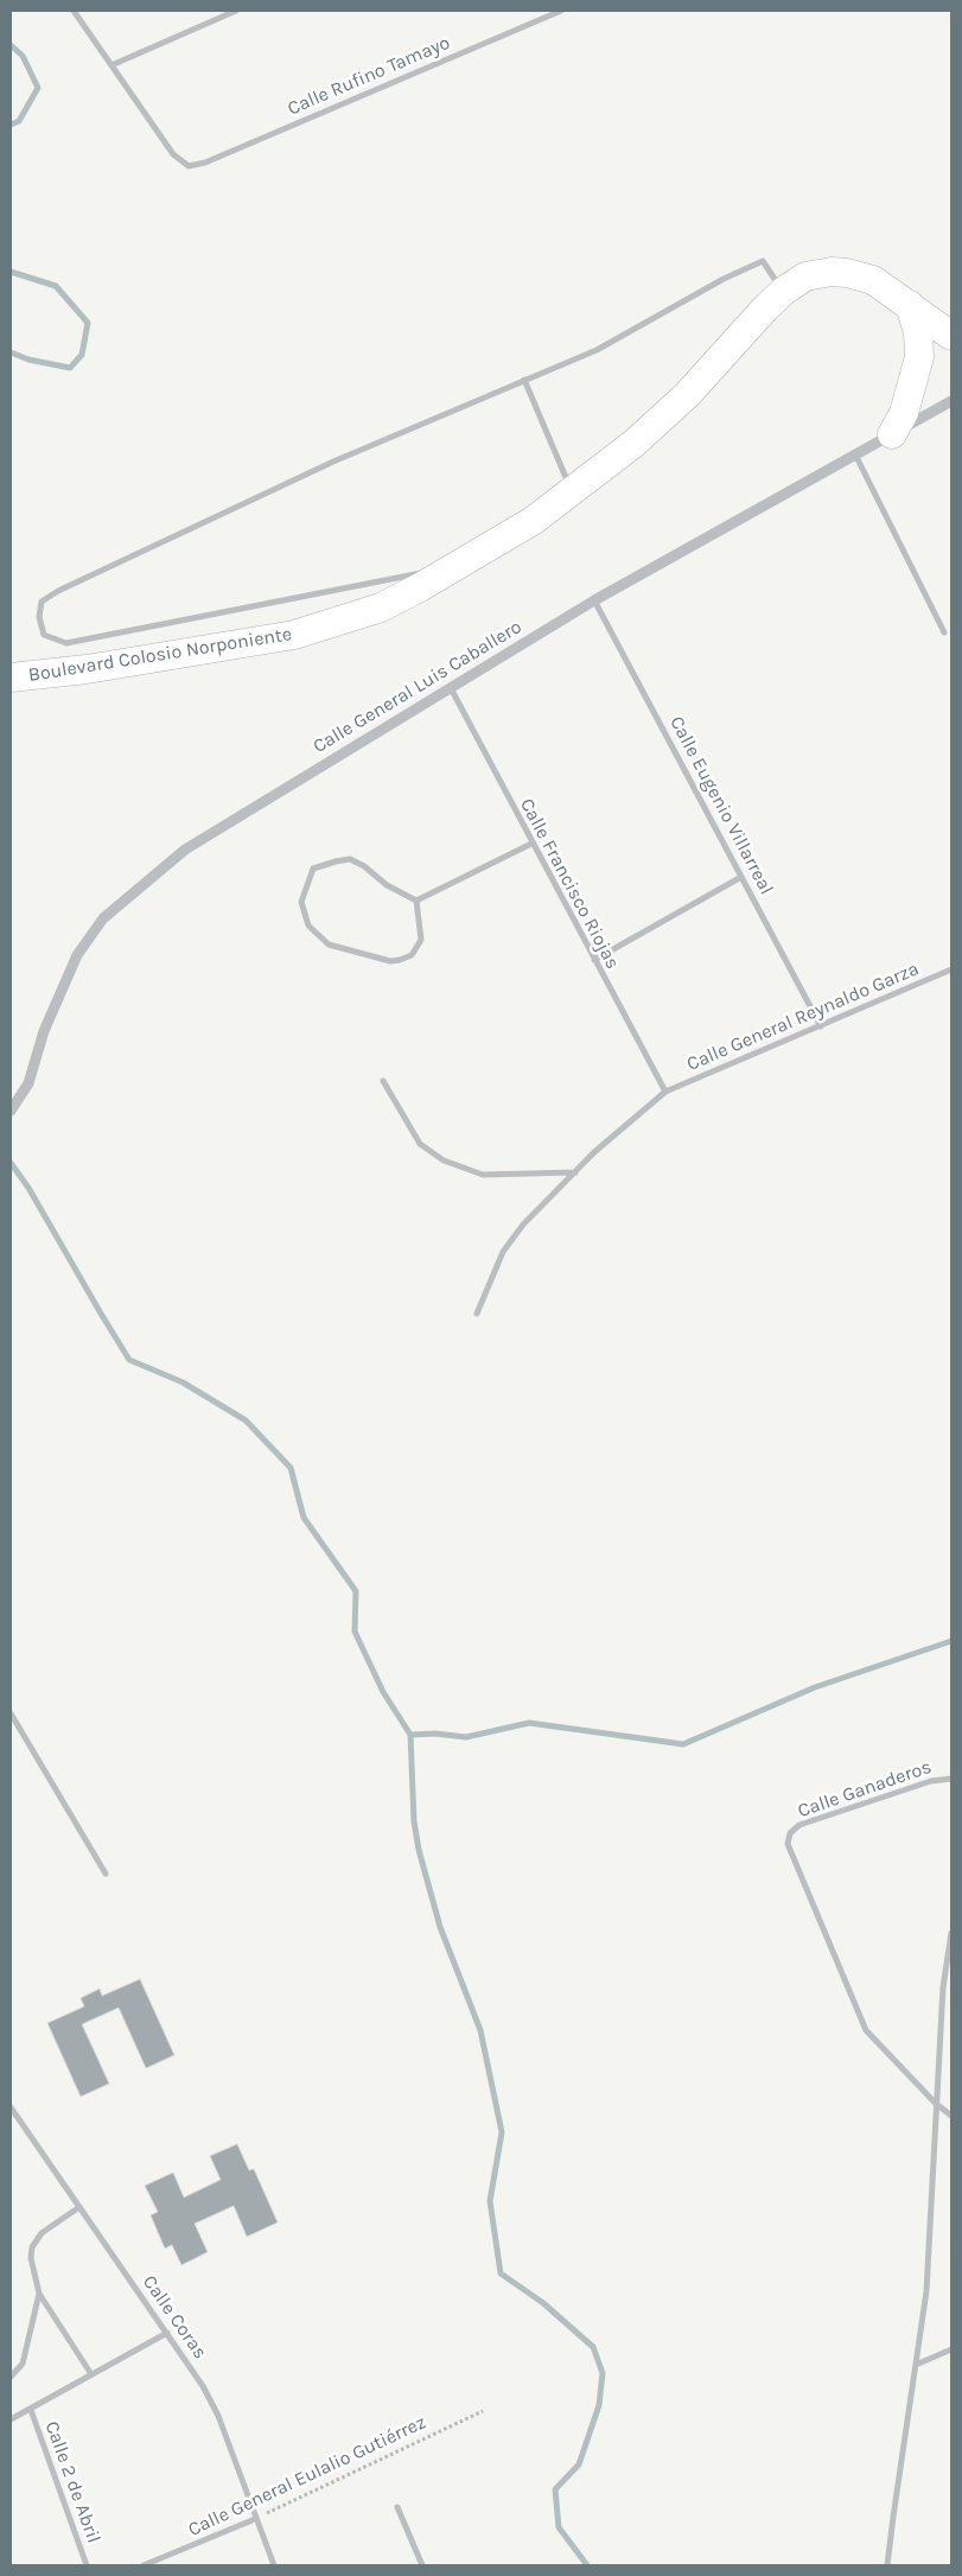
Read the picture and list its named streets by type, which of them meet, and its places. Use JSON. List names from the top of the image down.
{
  "streets": {
    "main road": ["Boulevard Colosio Norponiente"],
    "street": [
      "Calle Rufino Tamayo",
      "Calle General Luis Caballero",
      "Calle Eugenio Villarreal",
      "Calle Francisco Riojas",
      "Calle General Reynaldo Garza",
      "Calle Ganaderos",
      "Calle Coras",
      "Calle General Eulalio Gutiérrez",
      "Calle 2 de Abril"
    ]
  },
  "crossings": [
    ["Calle General Luis Caballero", "Calle Eugenio Villarreal"],
    ["Calle General Luis Caballero", "Calle Francisco Riojas"],
    ["Calle Eugenio Villarreal", "Calle General Reynaldo Garza"],
    ["Calle Francisco Riojas", "Calle General Reynaldo Garza"],
    ["Calle Coras", "Calle General Eulalio Gutiérrez"]
  ]
}
